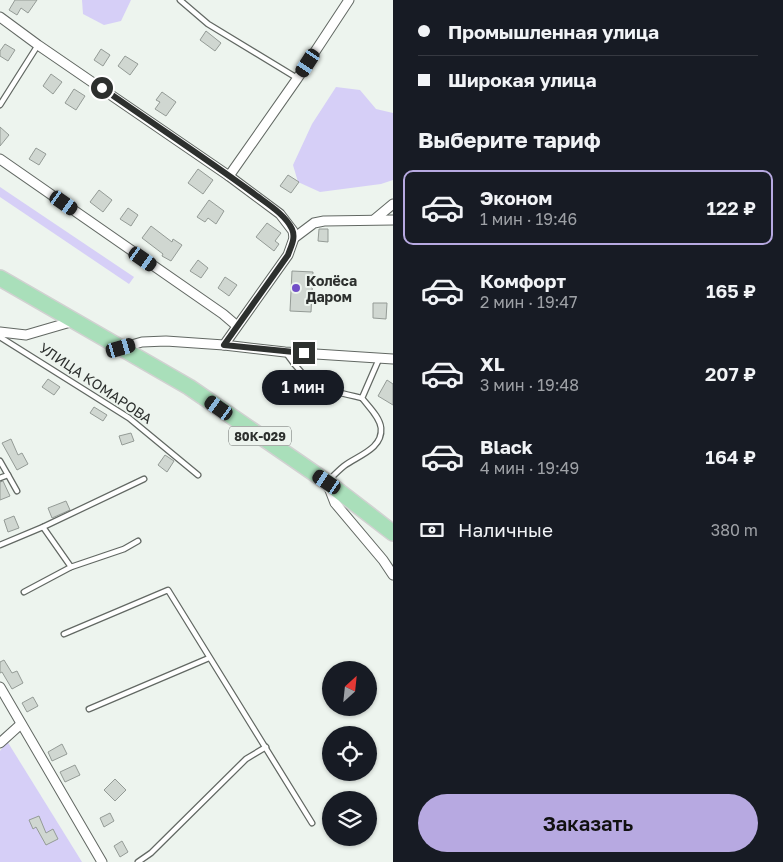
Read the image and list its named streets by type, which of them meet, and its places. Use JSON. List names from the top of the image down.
{
  "streets": {
    "main road": ["80К-029"],
    "lane": ["УЛИЦА КОМАРОВА"]
  },
  "places": ["Колёса Даром"],
  "north": "top right",
  "page": {
    "banner": ["Промышленная улица", "Широкая улица"],
    "heading": "Выберите тариф",
    "list": [
      {
        "name": "Эконом",
        "note": "1 мин · 19:46",
        "value": "122 ₽"
      },
      {
        "name": "Комфорт",
        "note": "2 мин · 19:47",
        "value": "165 ₽"
      },
      {
        "name": "XL",
        "note": "3 мин · 19:48",
        "value": "207 ₽"
      },
      {
        "name": "Black",
        "note": "4 мин · 19:49",
        "value": "164 ₽"
      }
    ],
    "bubble": "1 мин",
    "pay": ["Наличные", "380 m"],
    "buttons": "Заказать"
  }
}
